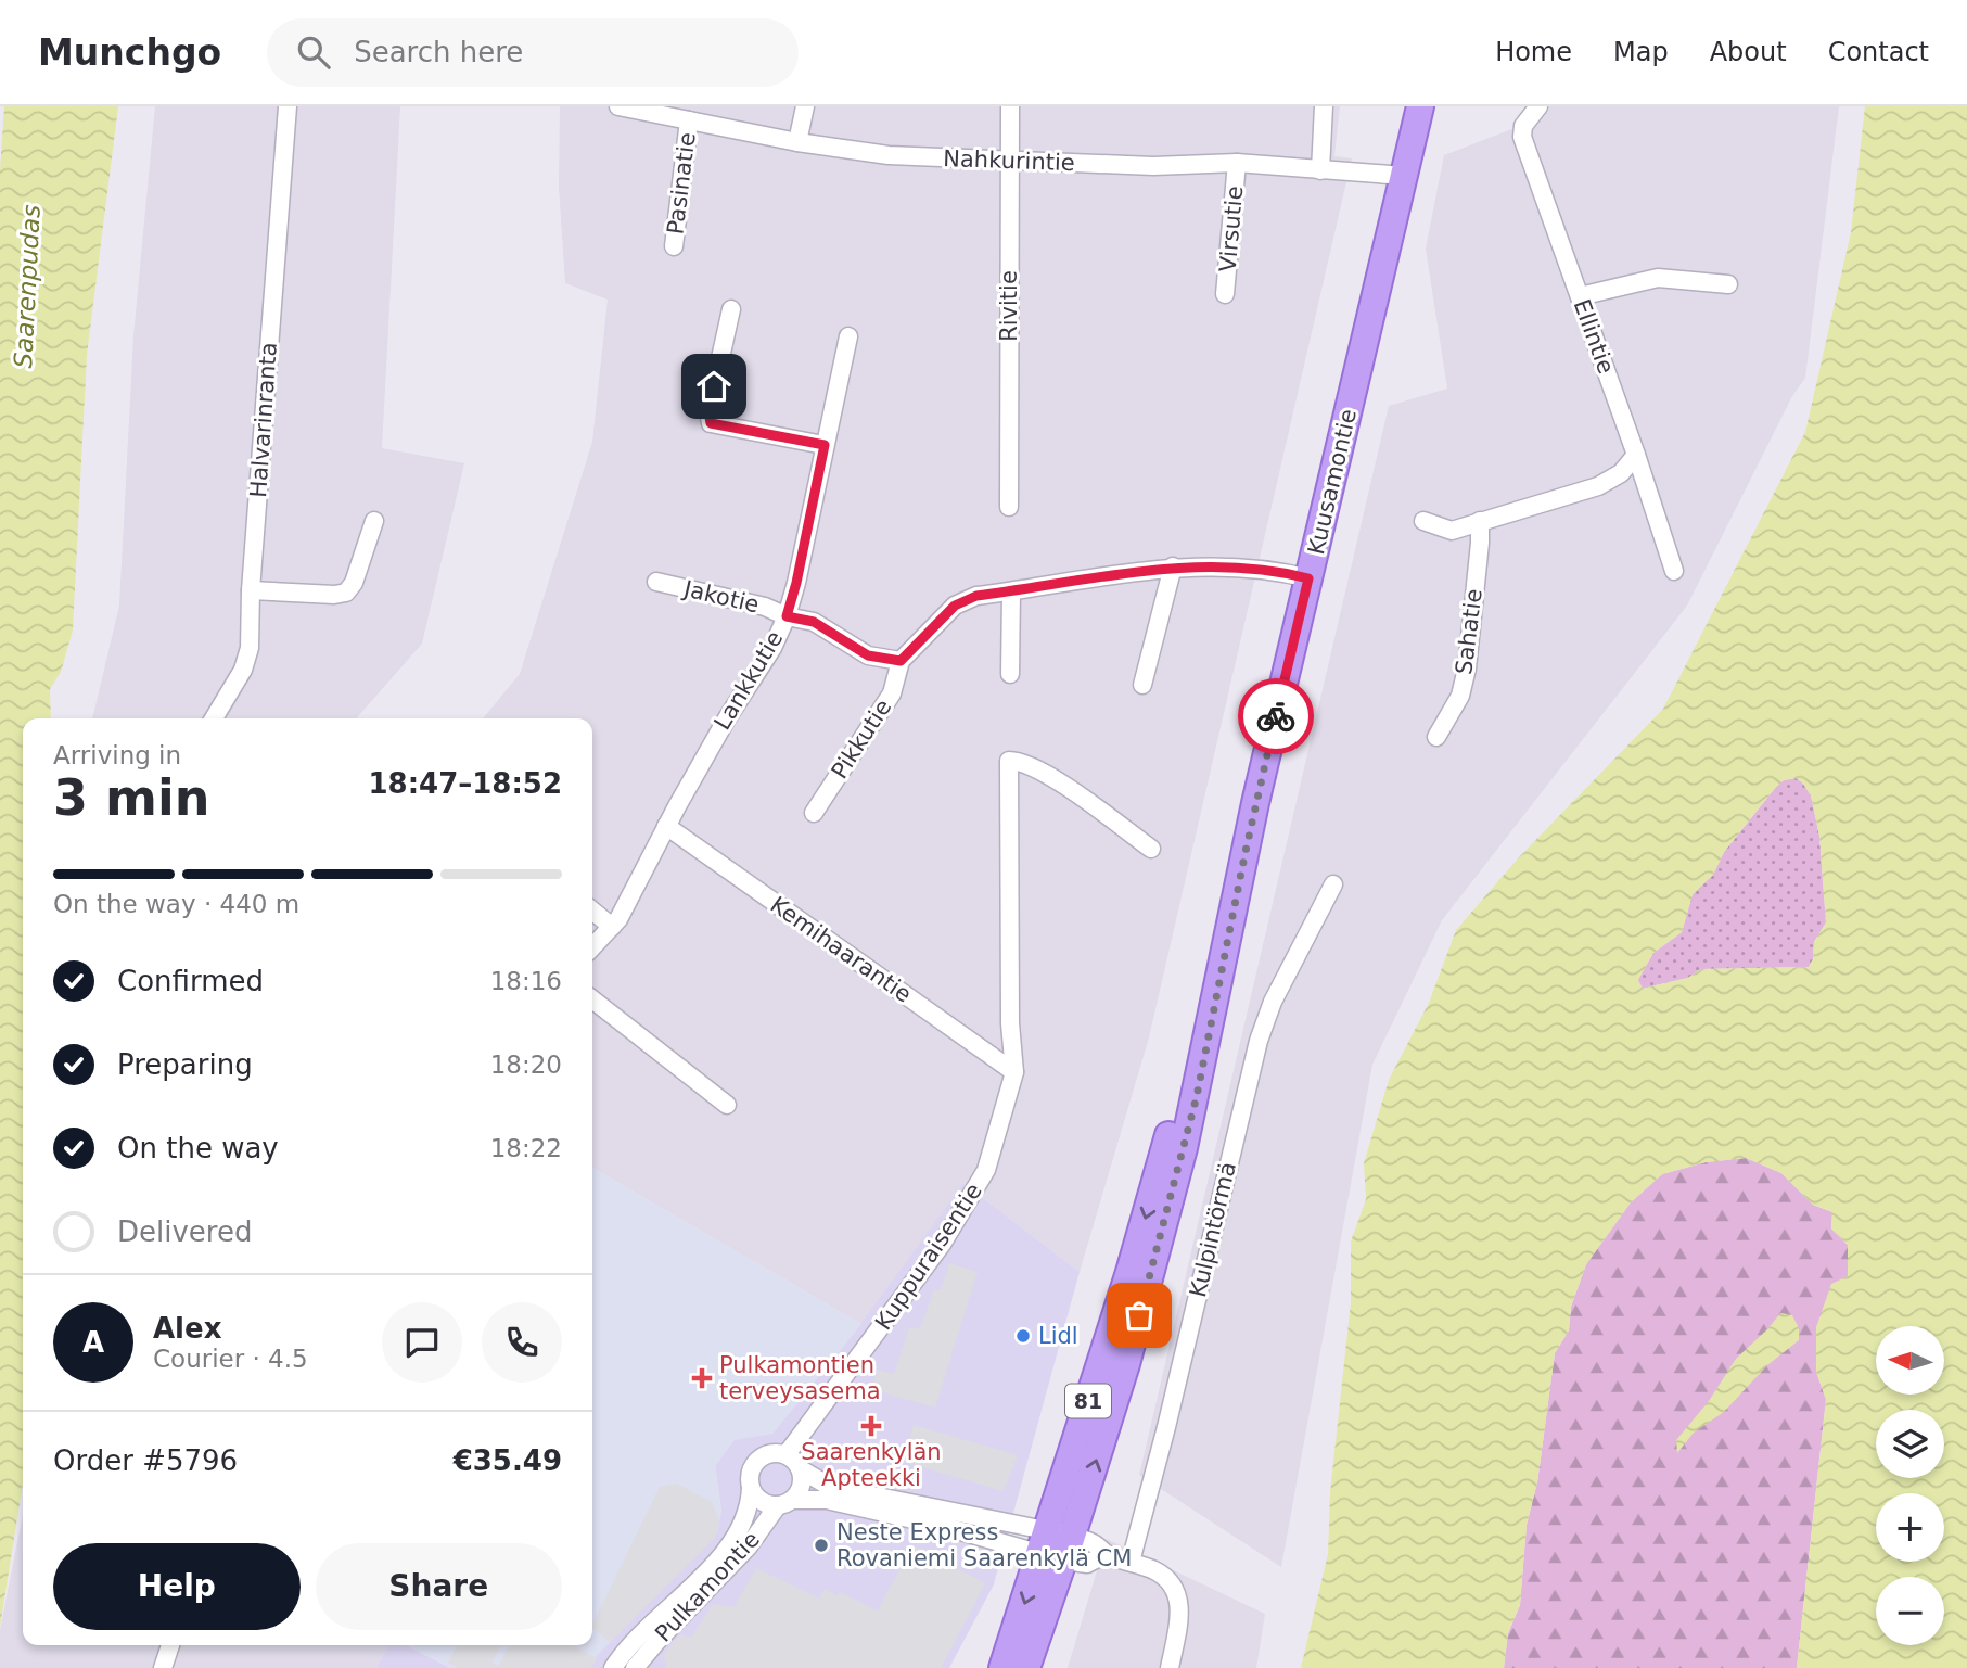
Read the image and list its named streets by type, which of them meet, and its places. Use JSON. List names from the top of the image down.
{
  "streets": {
    "main road": ["Kuusamontie", "81"],
    "street": [
      "Nahkurintie",
      "Pasinatie",
      "Virsutie",
      "Rivitie",
      "Ellintie",
      "Halvarinranta",
      "Jakotie",
      "Sahatie",
      "Lankkutie",
      "Pikkutie",
      "Kemihaarantie",
      "Kulpintörmä",
      "Kuppuraisentie",
      "Pulkamontie"
    ]
  },
  "crossings": [
    ["Nahkurintie", "Pasinatie"],
    ["Nahkurintie", "Virsutie"],
    ["Nahkurintie", "Rivitie"],
    ["Nahkurintie", "Kuusamontie"],
    ["Jakotie", "Lankkutie"],
    ["Lankkutie", "Pikkutie"],
    ["Lankkutie", "Kemihaarantie"],
    ["Kemihaarantie", "Kuppuraisentie"],
    ["Kuppuraisentie", "Pulkamontie"]
  ],
  "water": ["Saarenpudas"],
  "places": {
    "other": ["Lidl", "Neste Express Rovaniemi Saarenkylä CM"],
    "health": ["Pulkamontien terveysasema", "Saarenkylän Apteekki"]
  },
  "north": "left",
  "page": {
    "header": "Munchgo",
    "search": "Search here",
    "nav": [
      "Home",
      "Map",
      "About",
      "Contact"
    ],
    "heading": ["3 min", "Arriving in", "18:47–18:52"],
    "panel": [
      "Alex",
      "Courier · 4.5",
      "Order #5796",
      "€35.49"
    ],
    "bar": "On the way · 440 m",
    "list": [
      ["Confirmed", "18:16"],
      ["Preparing", "18:20"],
      ["On the way", "18:22"],
      "Delivered"
    ],
    "round": "A",
    "map_buttons": ["+", "−"],
    "buttons": ["Help", "Share"]
  }
}
